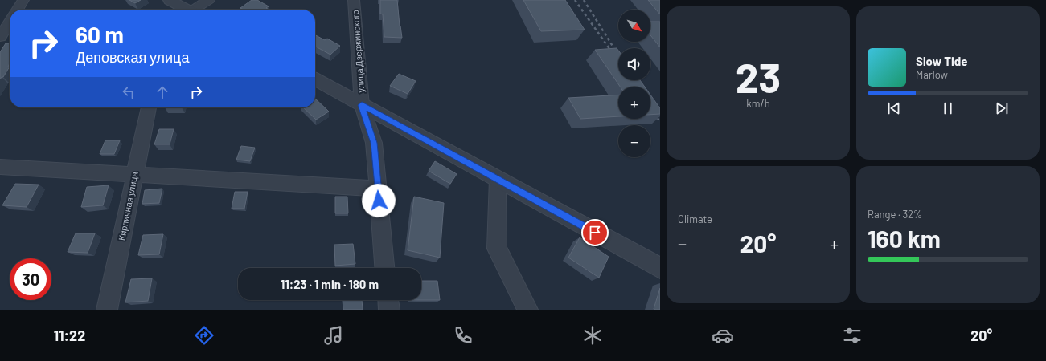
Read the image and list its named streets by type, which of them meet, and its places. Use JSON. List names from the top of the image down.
{
  "streets": {
    "street": ["улица Дзержинского", "Кирпичная улица"]
  },
  "north": "bottom right",
  "page": {
    "tile": [
      ["23", "km/h"],
      "Climate",
      ["Range · 32%", "160 km"]
    ],
    "map_buttons": ["+", "−"],
    "turn": ["60 m", "Деповская улица"],
    "song": ["Slow Tide", "Marlow"],
    "heat": ["−", "20°", "+"],
    "limit": "30",
    "trip": "11:23 · 1 min · 180 m",
    "tabs": ["11:22", "20°"]
  }
}
